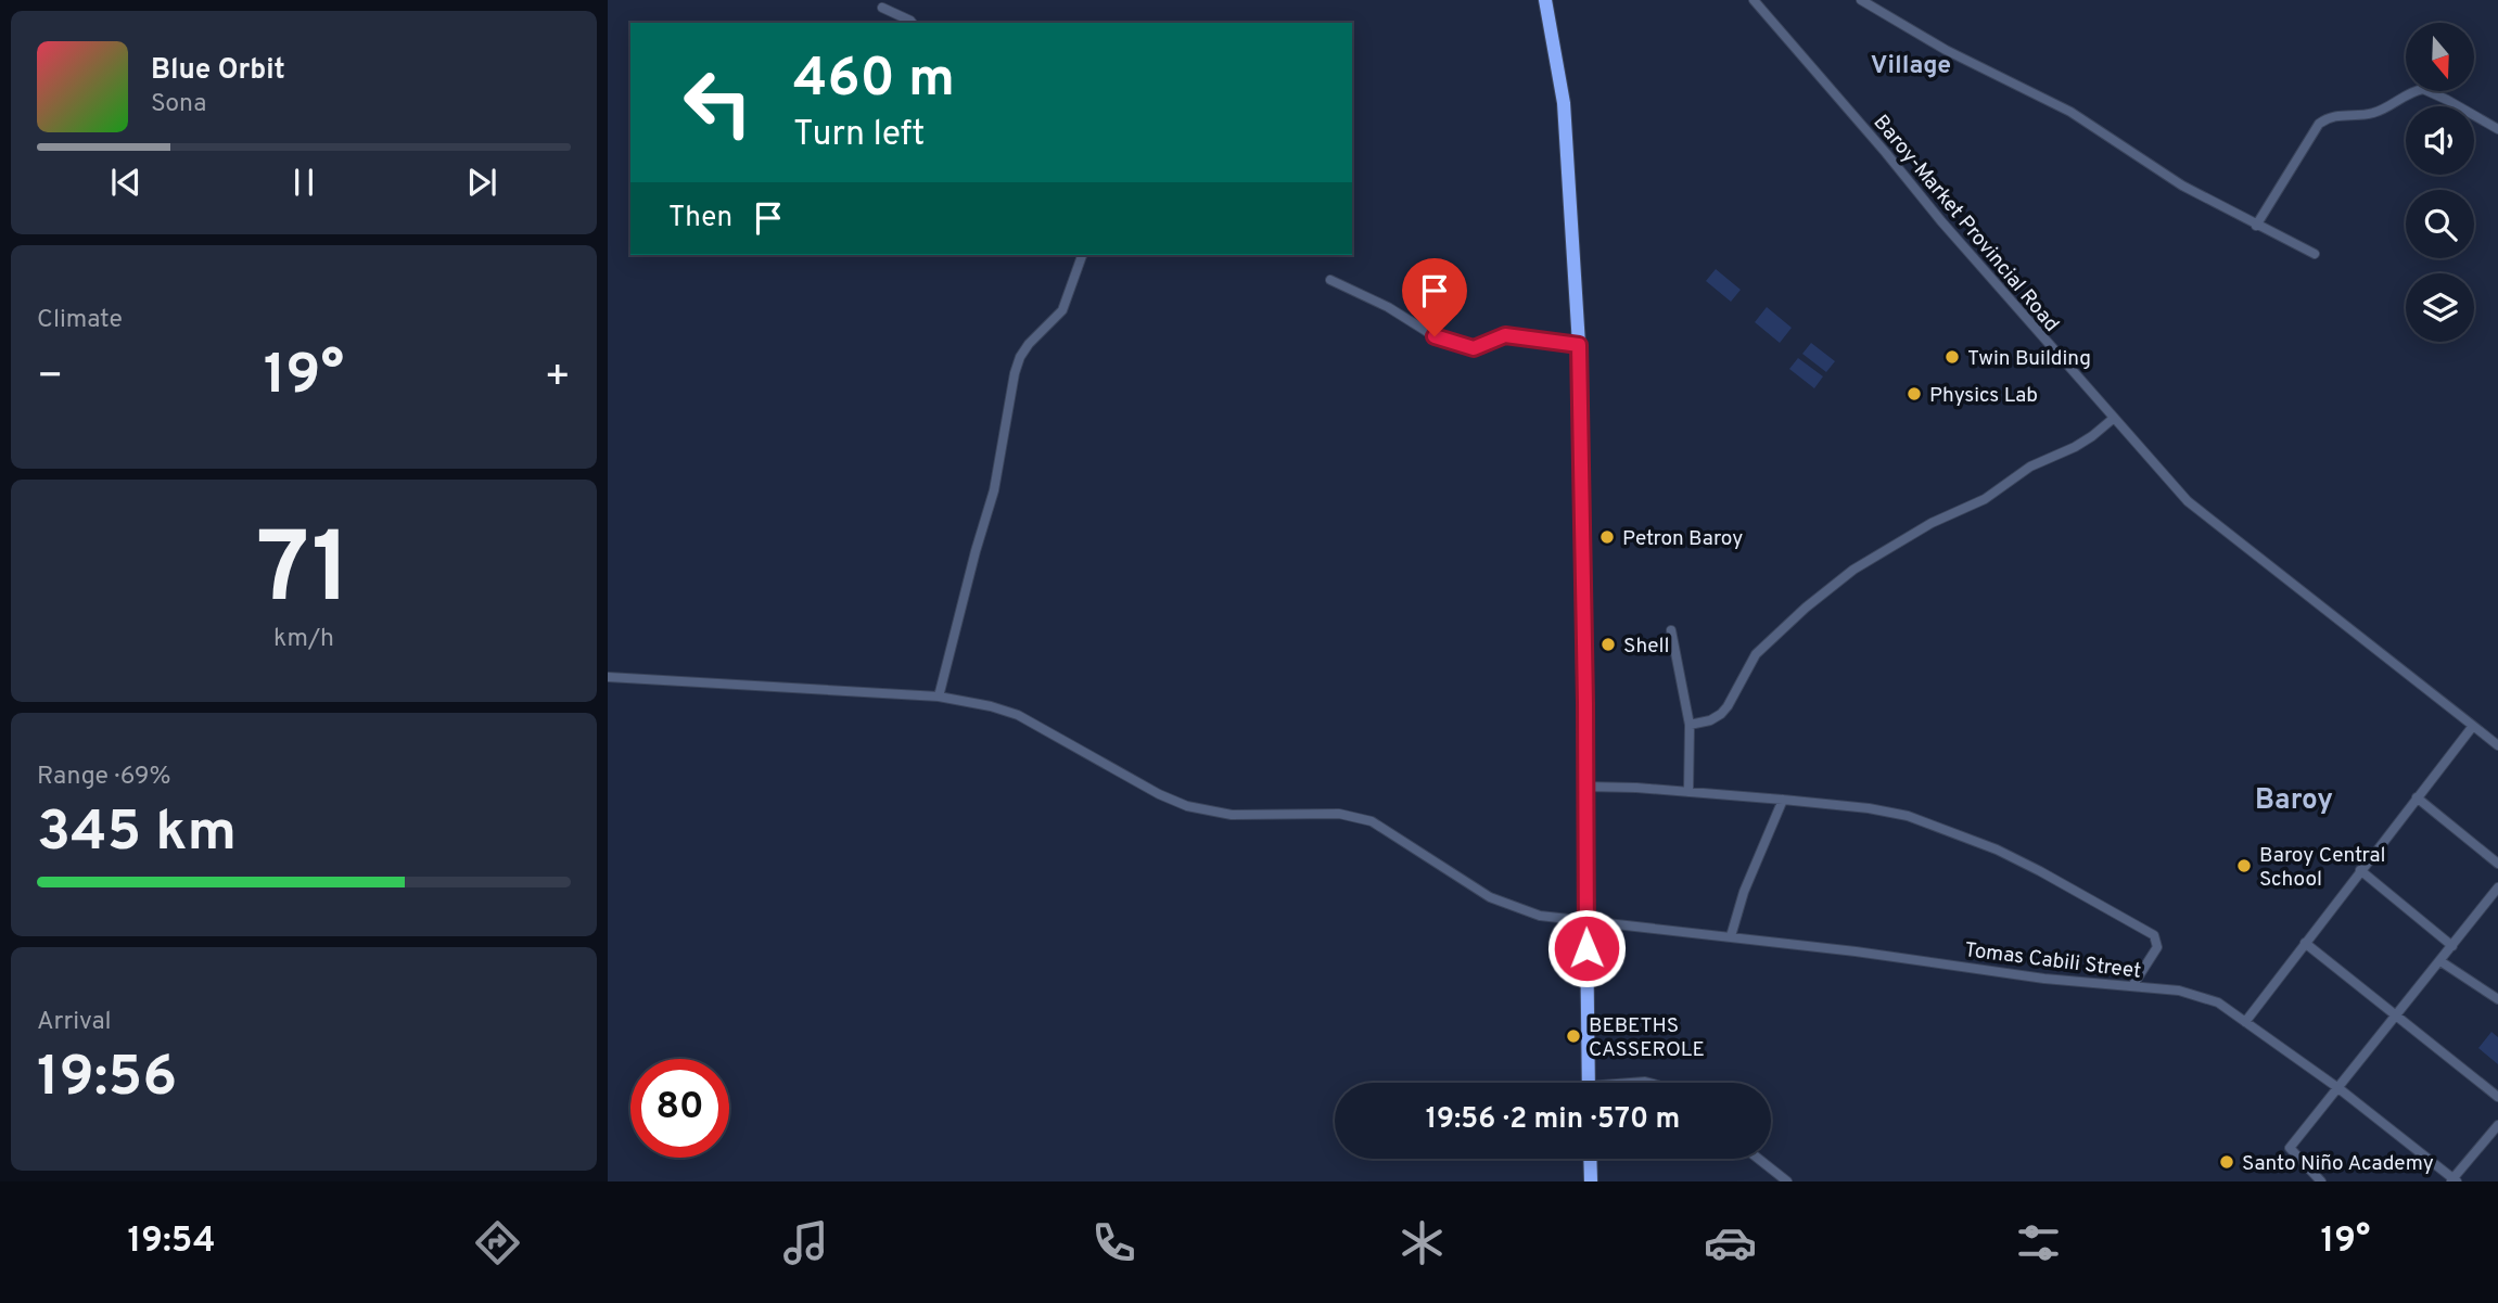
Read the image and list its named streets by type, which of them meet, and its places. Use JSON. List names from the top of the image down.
{
  "streets": {
    "street": ["Baroy-Market Provincial Road", "Tomas Cabili Street"]
  },
  "districts": ["Village", "Baroy"],
  "places": [
    "Twin Building",
    "Physics Lab",
    "Petron Baroy",
    "Shell",
    "Baroy Central School",
    "BEBETHS CASSEROLE",
    "Santo Niño Academy"
  ],
  "north": "bottom",
  "page": {
    "turn": ["460 m", "Turn left"],
    "song": ["Blue Orbit", "Sona"],
    "then": "Then",
    "tile": [
      "Climate",
      ["71", "km/h"],
      ["Range · 69%", "345 km"],
      ["Arrival", "19:56"]
    ],
    "heat": ["−", "19°", "+"],
    "limit": "80",
    "trip": "19:56 · 2 min · 570 m",
    "tabs": ["19:54", "19°"]
  }
}
